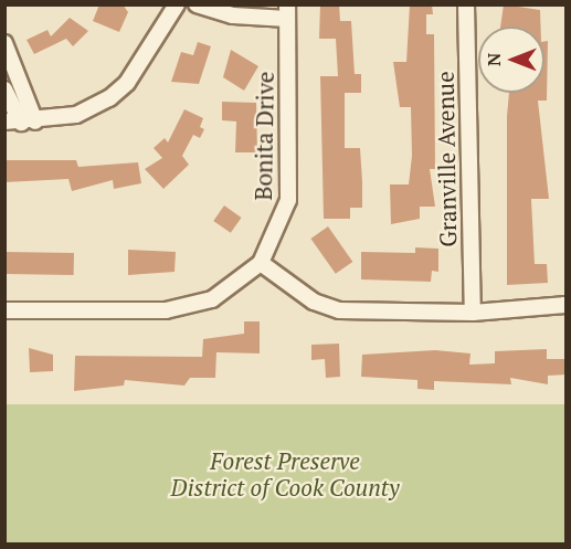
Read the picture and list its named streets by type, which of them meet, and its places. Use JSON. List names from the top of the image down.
{
  "streets": {
    "street": ["Bonita Drive", "Granville Avenue"]
  },
  "parks": ["Forest Preserve District of Cook County"],
  "north": "left"
}
